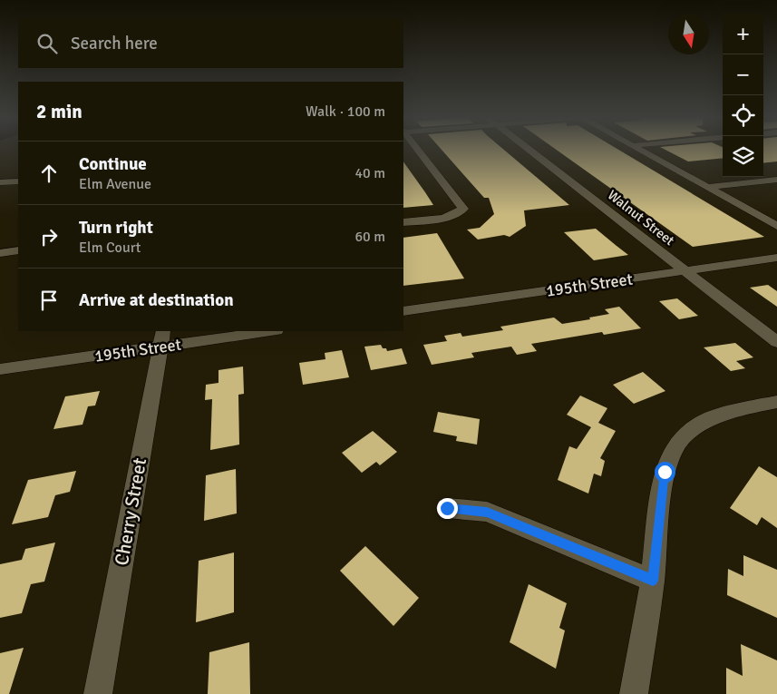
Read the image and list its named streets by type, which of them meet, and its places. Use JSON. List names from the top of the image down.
{
  "streets": {
    "street": ["Walnut Street", "195th Street", "Cherry Street"]
  },
  "crossings": [
    ["Walnut Street", "195th Street"],
    ["195th Street", "Cherry Street"]
  ],
  "north": "bottom",
  "page": {
    "map_buttons": ["+", "−"],
    "search": "Search here",
    "heading": ["2 min", "Walk · 100 m"],
    "list": [
      ["Continue", "Elm Avenue", "40 m"],
      ["Turn right", "Elm Court", "60 m"],
      "Arrive at destination"
    ]
  }
}
